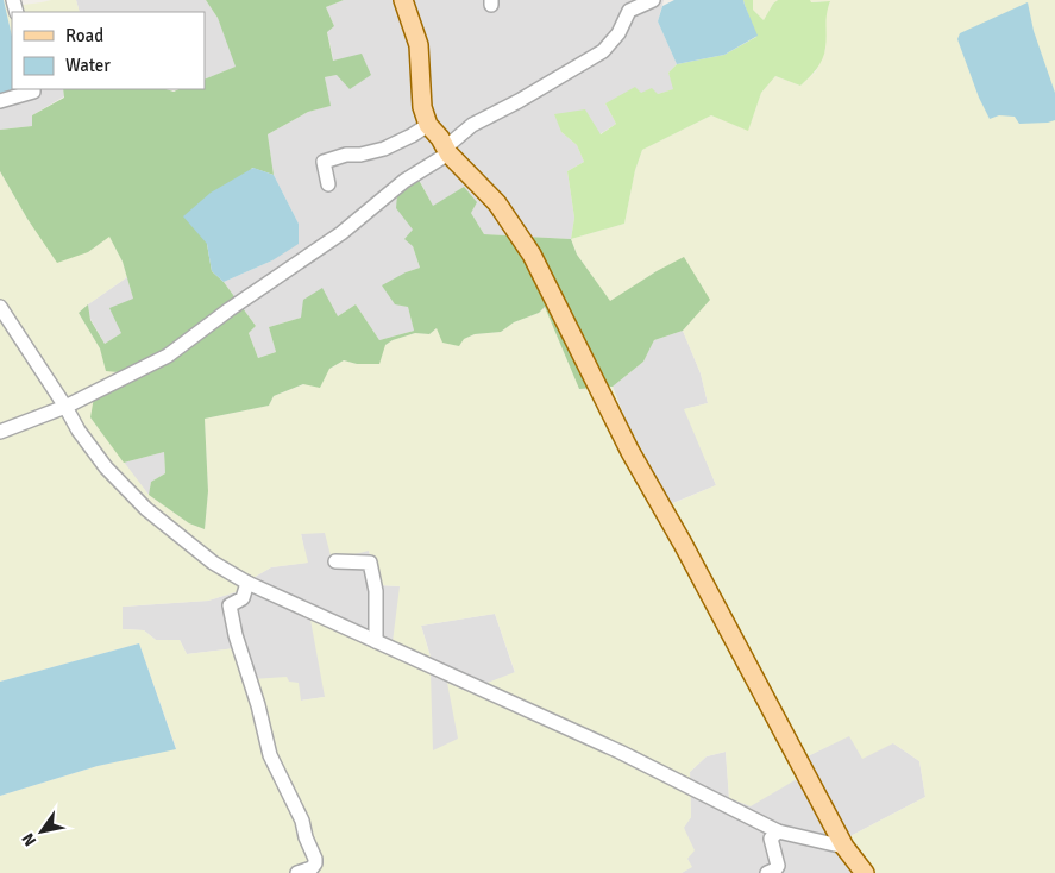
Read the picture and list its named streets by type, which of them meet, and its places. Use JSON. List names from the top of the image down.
{
  "legend": ["Road", "Water"],
  "north": "bottom left"
}
